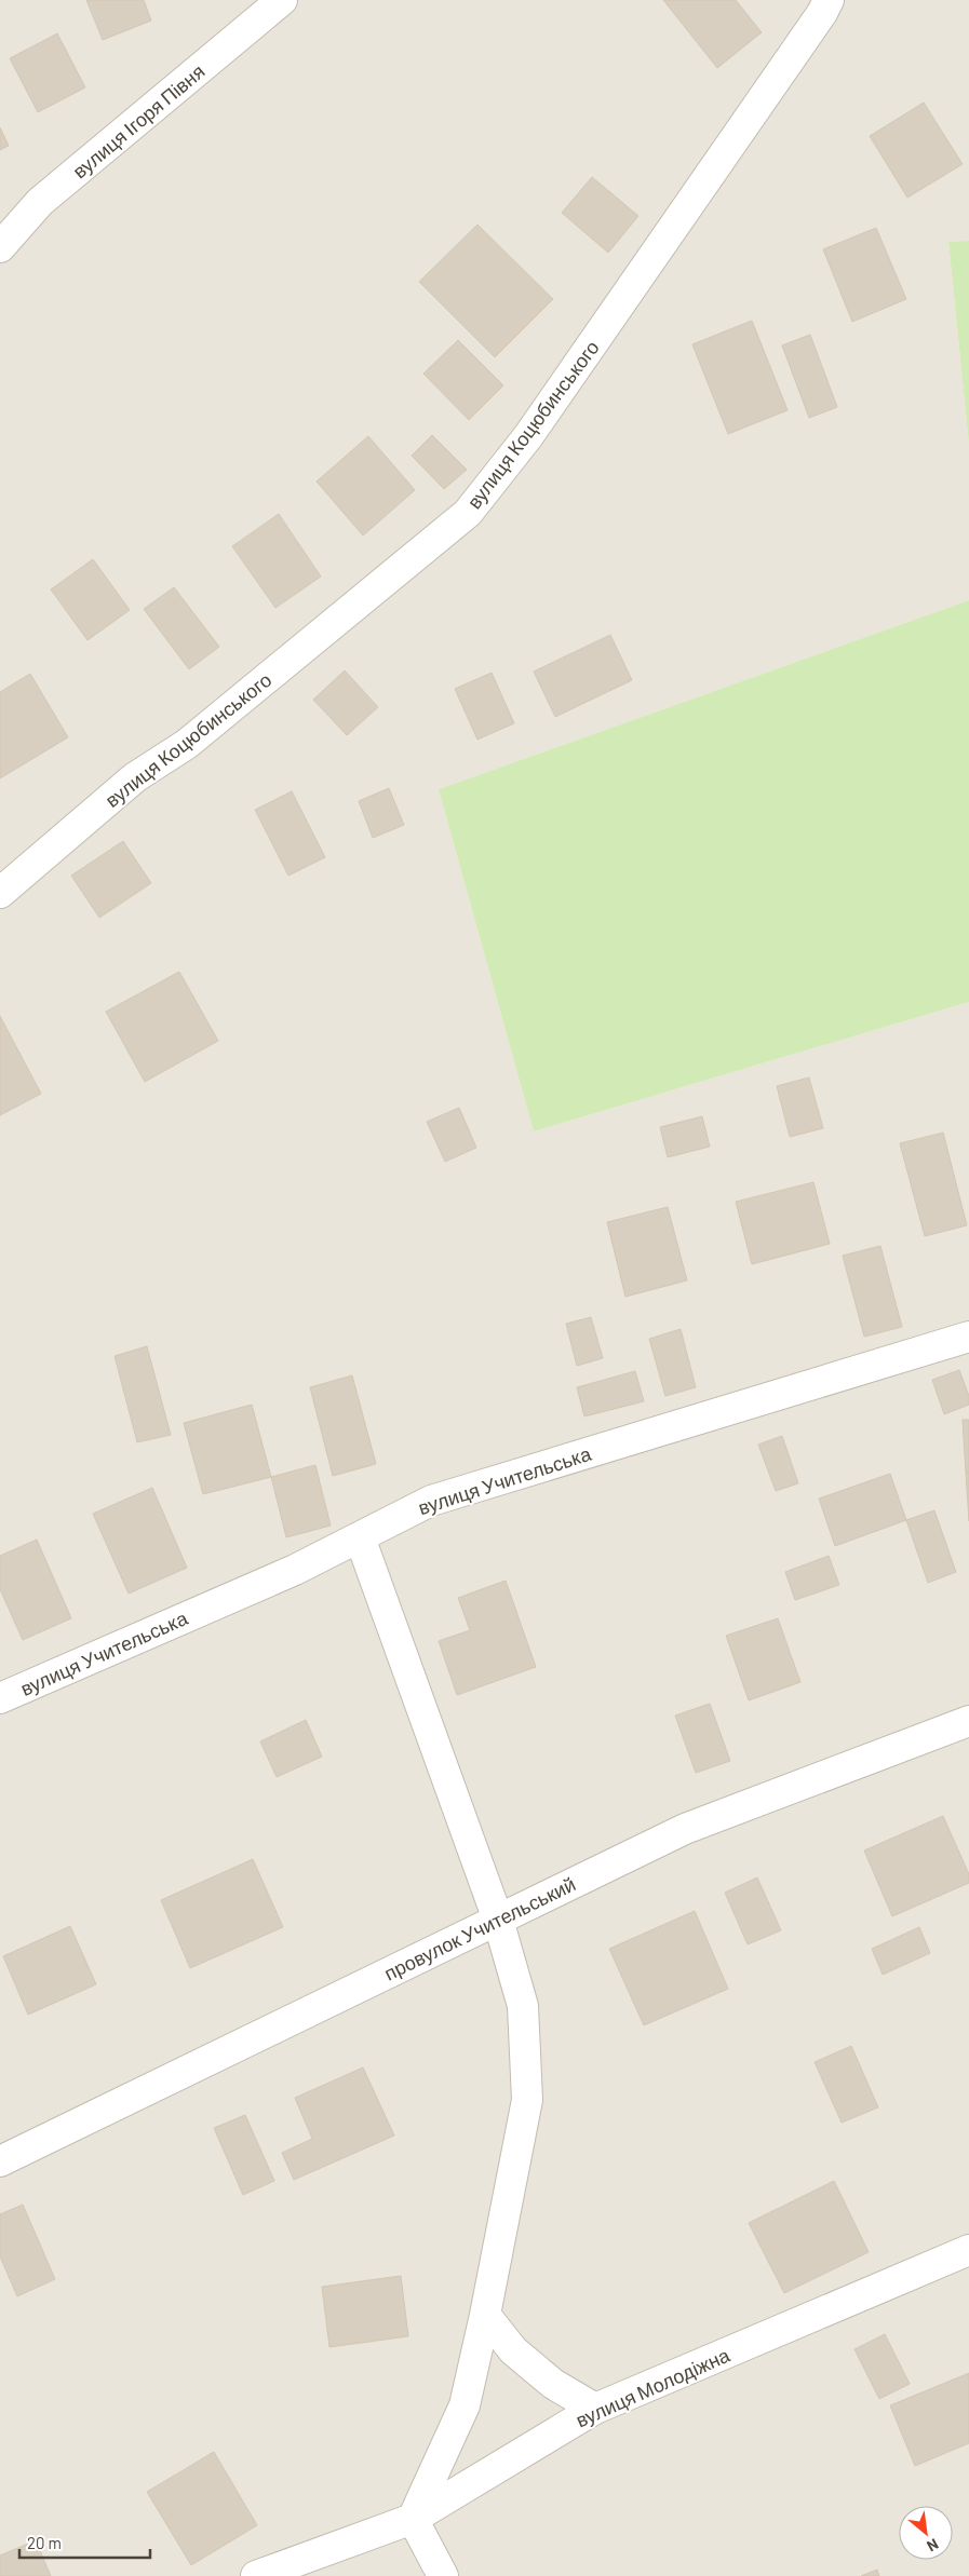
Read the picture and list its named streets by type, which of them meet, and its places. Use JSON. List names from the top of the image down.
{
  "streets": {
    "street": [
      "вулиця Ігоря Півня",
      "вулиця Коцюбинського",
      "вулиця Учительська",
      "провулок Учительський",
      "вулиця Молодіжна"
    ]
  },
  "scale_bar": "20 m",
  "north": "bottom right"
}
